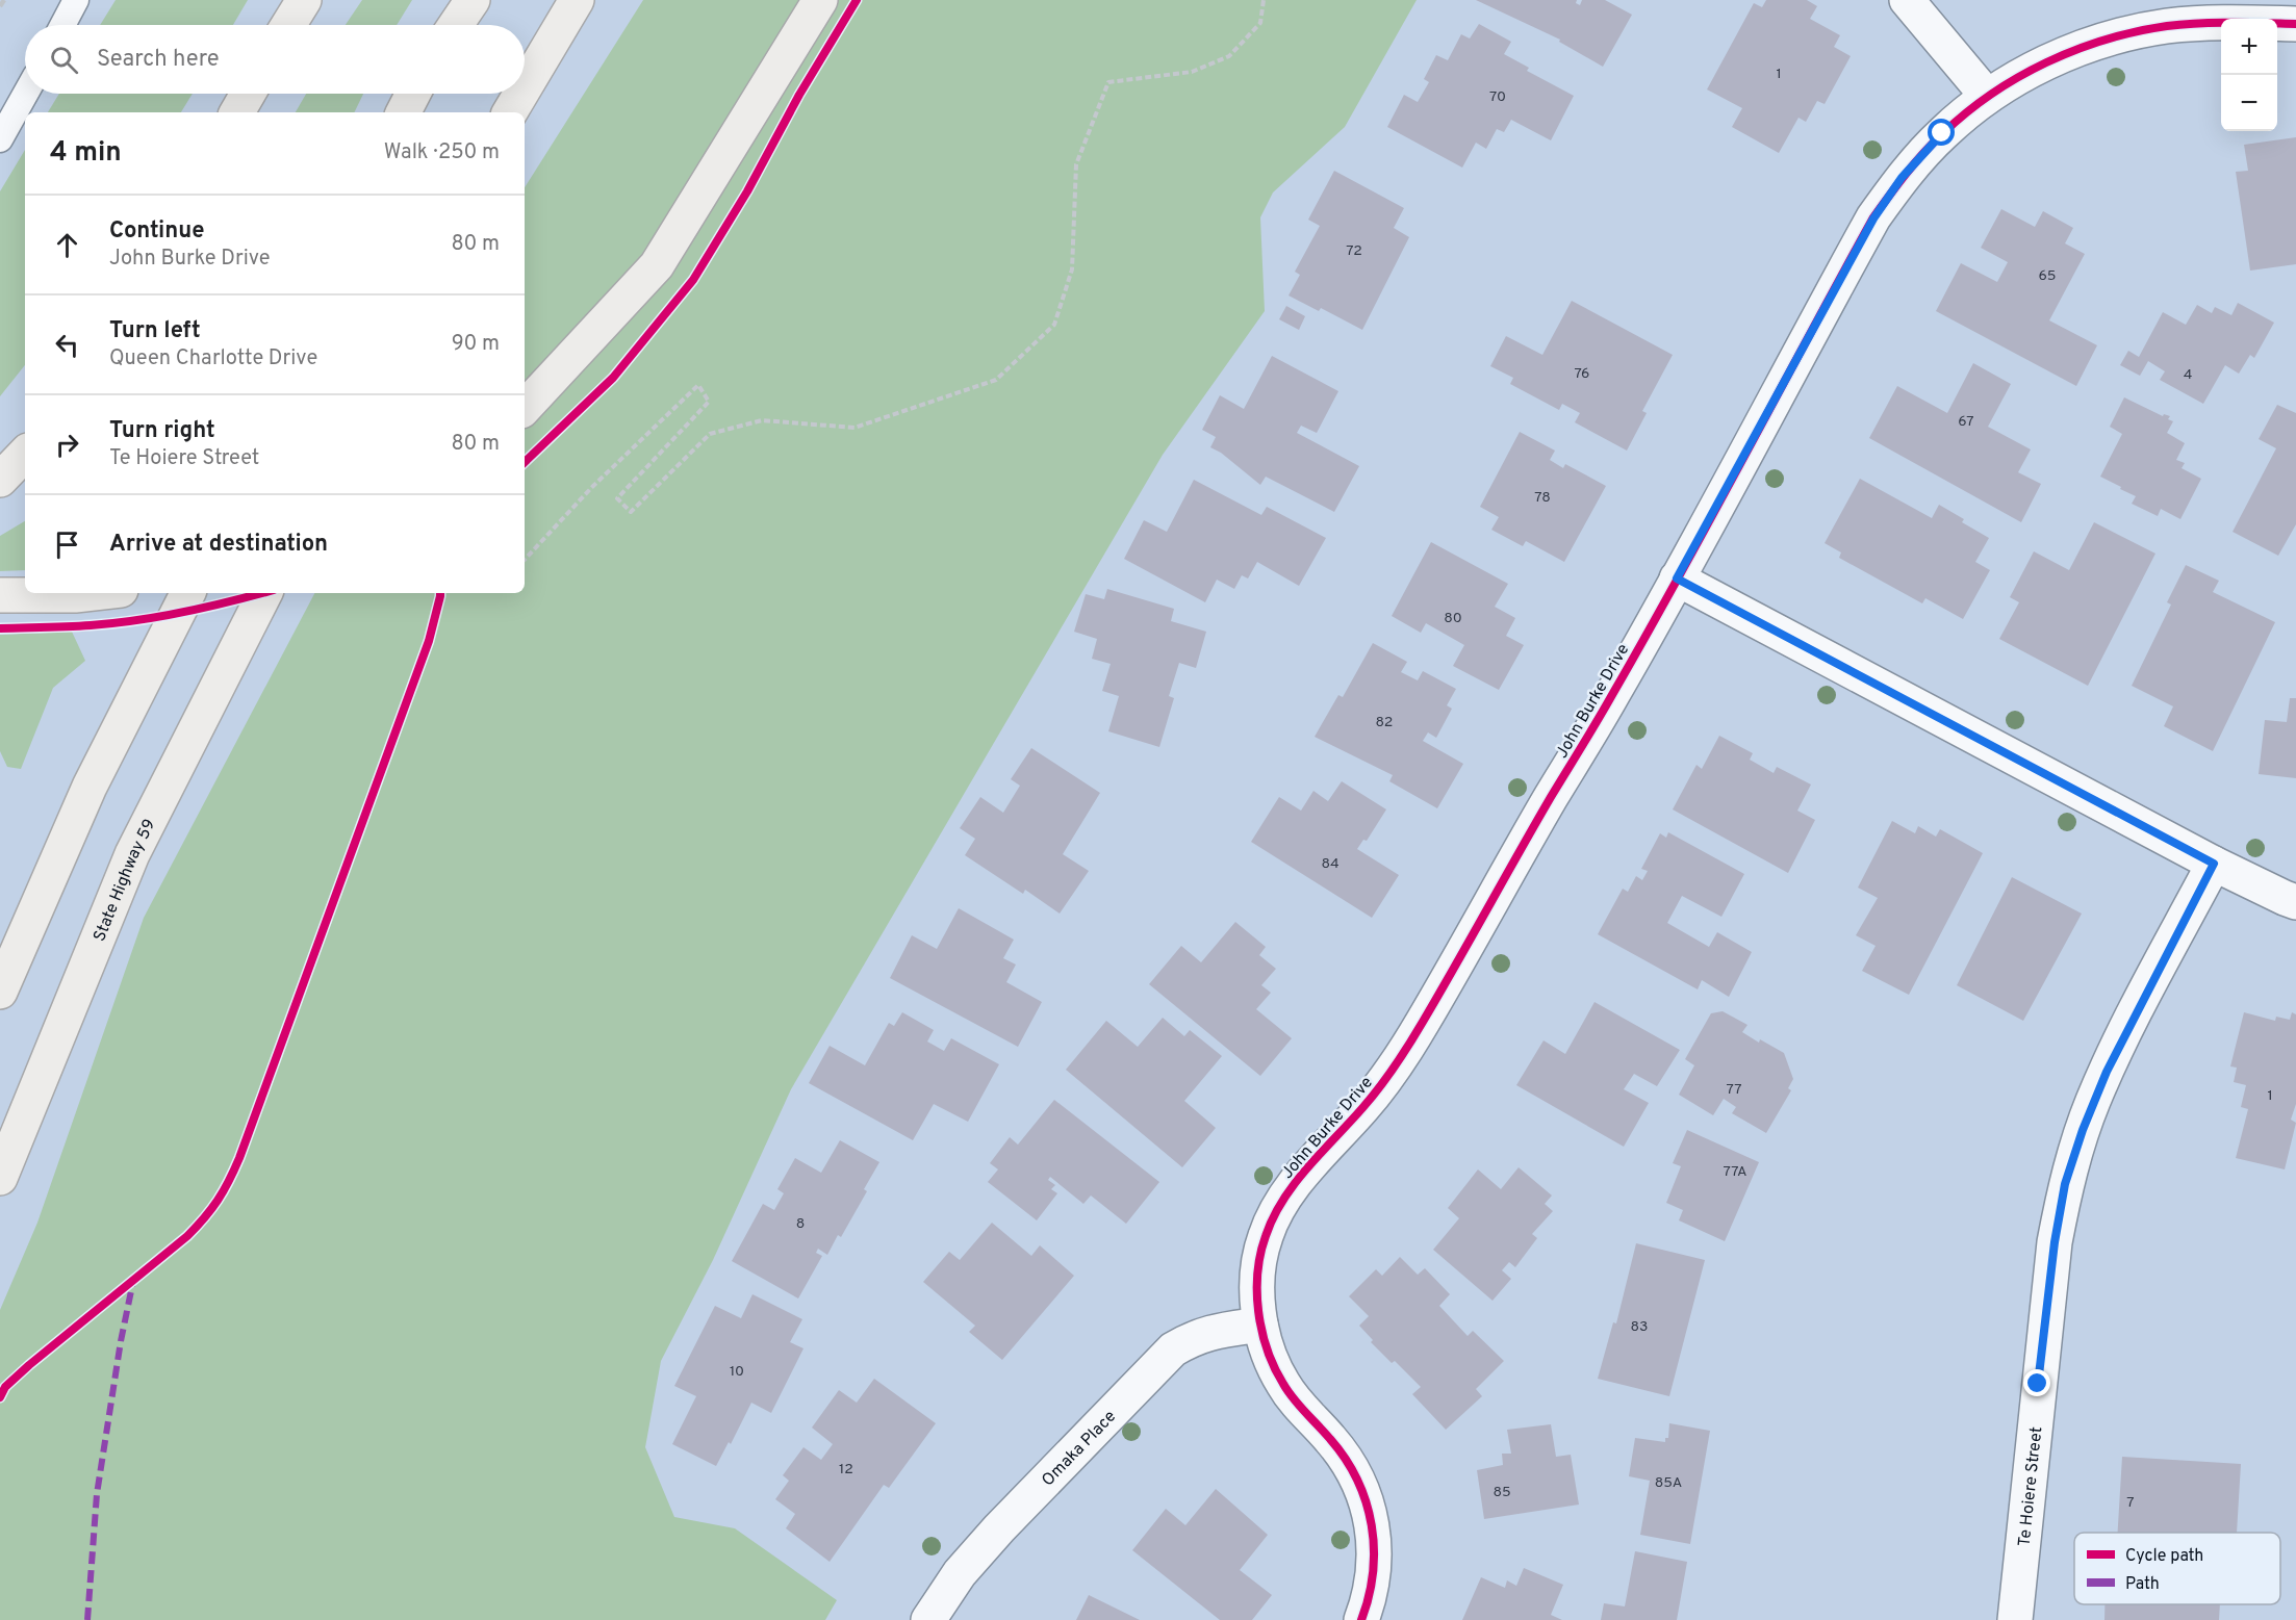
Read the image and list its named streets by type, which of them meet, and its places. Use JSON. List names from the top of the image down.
{
  "streets": {
    "main road": ["State Highway 59"],
    "street": ["John Burke Drive", "Omaka Place", "Te Hoiere Street"]
  },
  "crossings": [
    ["John Burke Drive", "Omaka Place"]
  ],
  "house_numbers": [
    "1",
    "70",
    "72",
    "65",
    "76",
    "4",
    "67",
    "78",
    "80",
    "82",
    "84",
    "77",
    "1",
    "77A",
    "8",
    "83",
    "10",
    "12",
    "85A",
    "85",
    "7"
  ],
  "legend": ["Cycle path", "Path"],
  "page": {
    "map_buttons": ["+", "−"],
    "search": "Search here",
    "heading": ["4 min", "Walk · 250 m"],
    "list": [
      ["Continue", "John Burke Drive", "80 m"],
      ["Turn left", "Queen Charlotte Drive", "90 m"],
      ["Turn right", "Te Hoiere Street", "80 m"],
      "Arrive at destination"
    ]
  }
}
